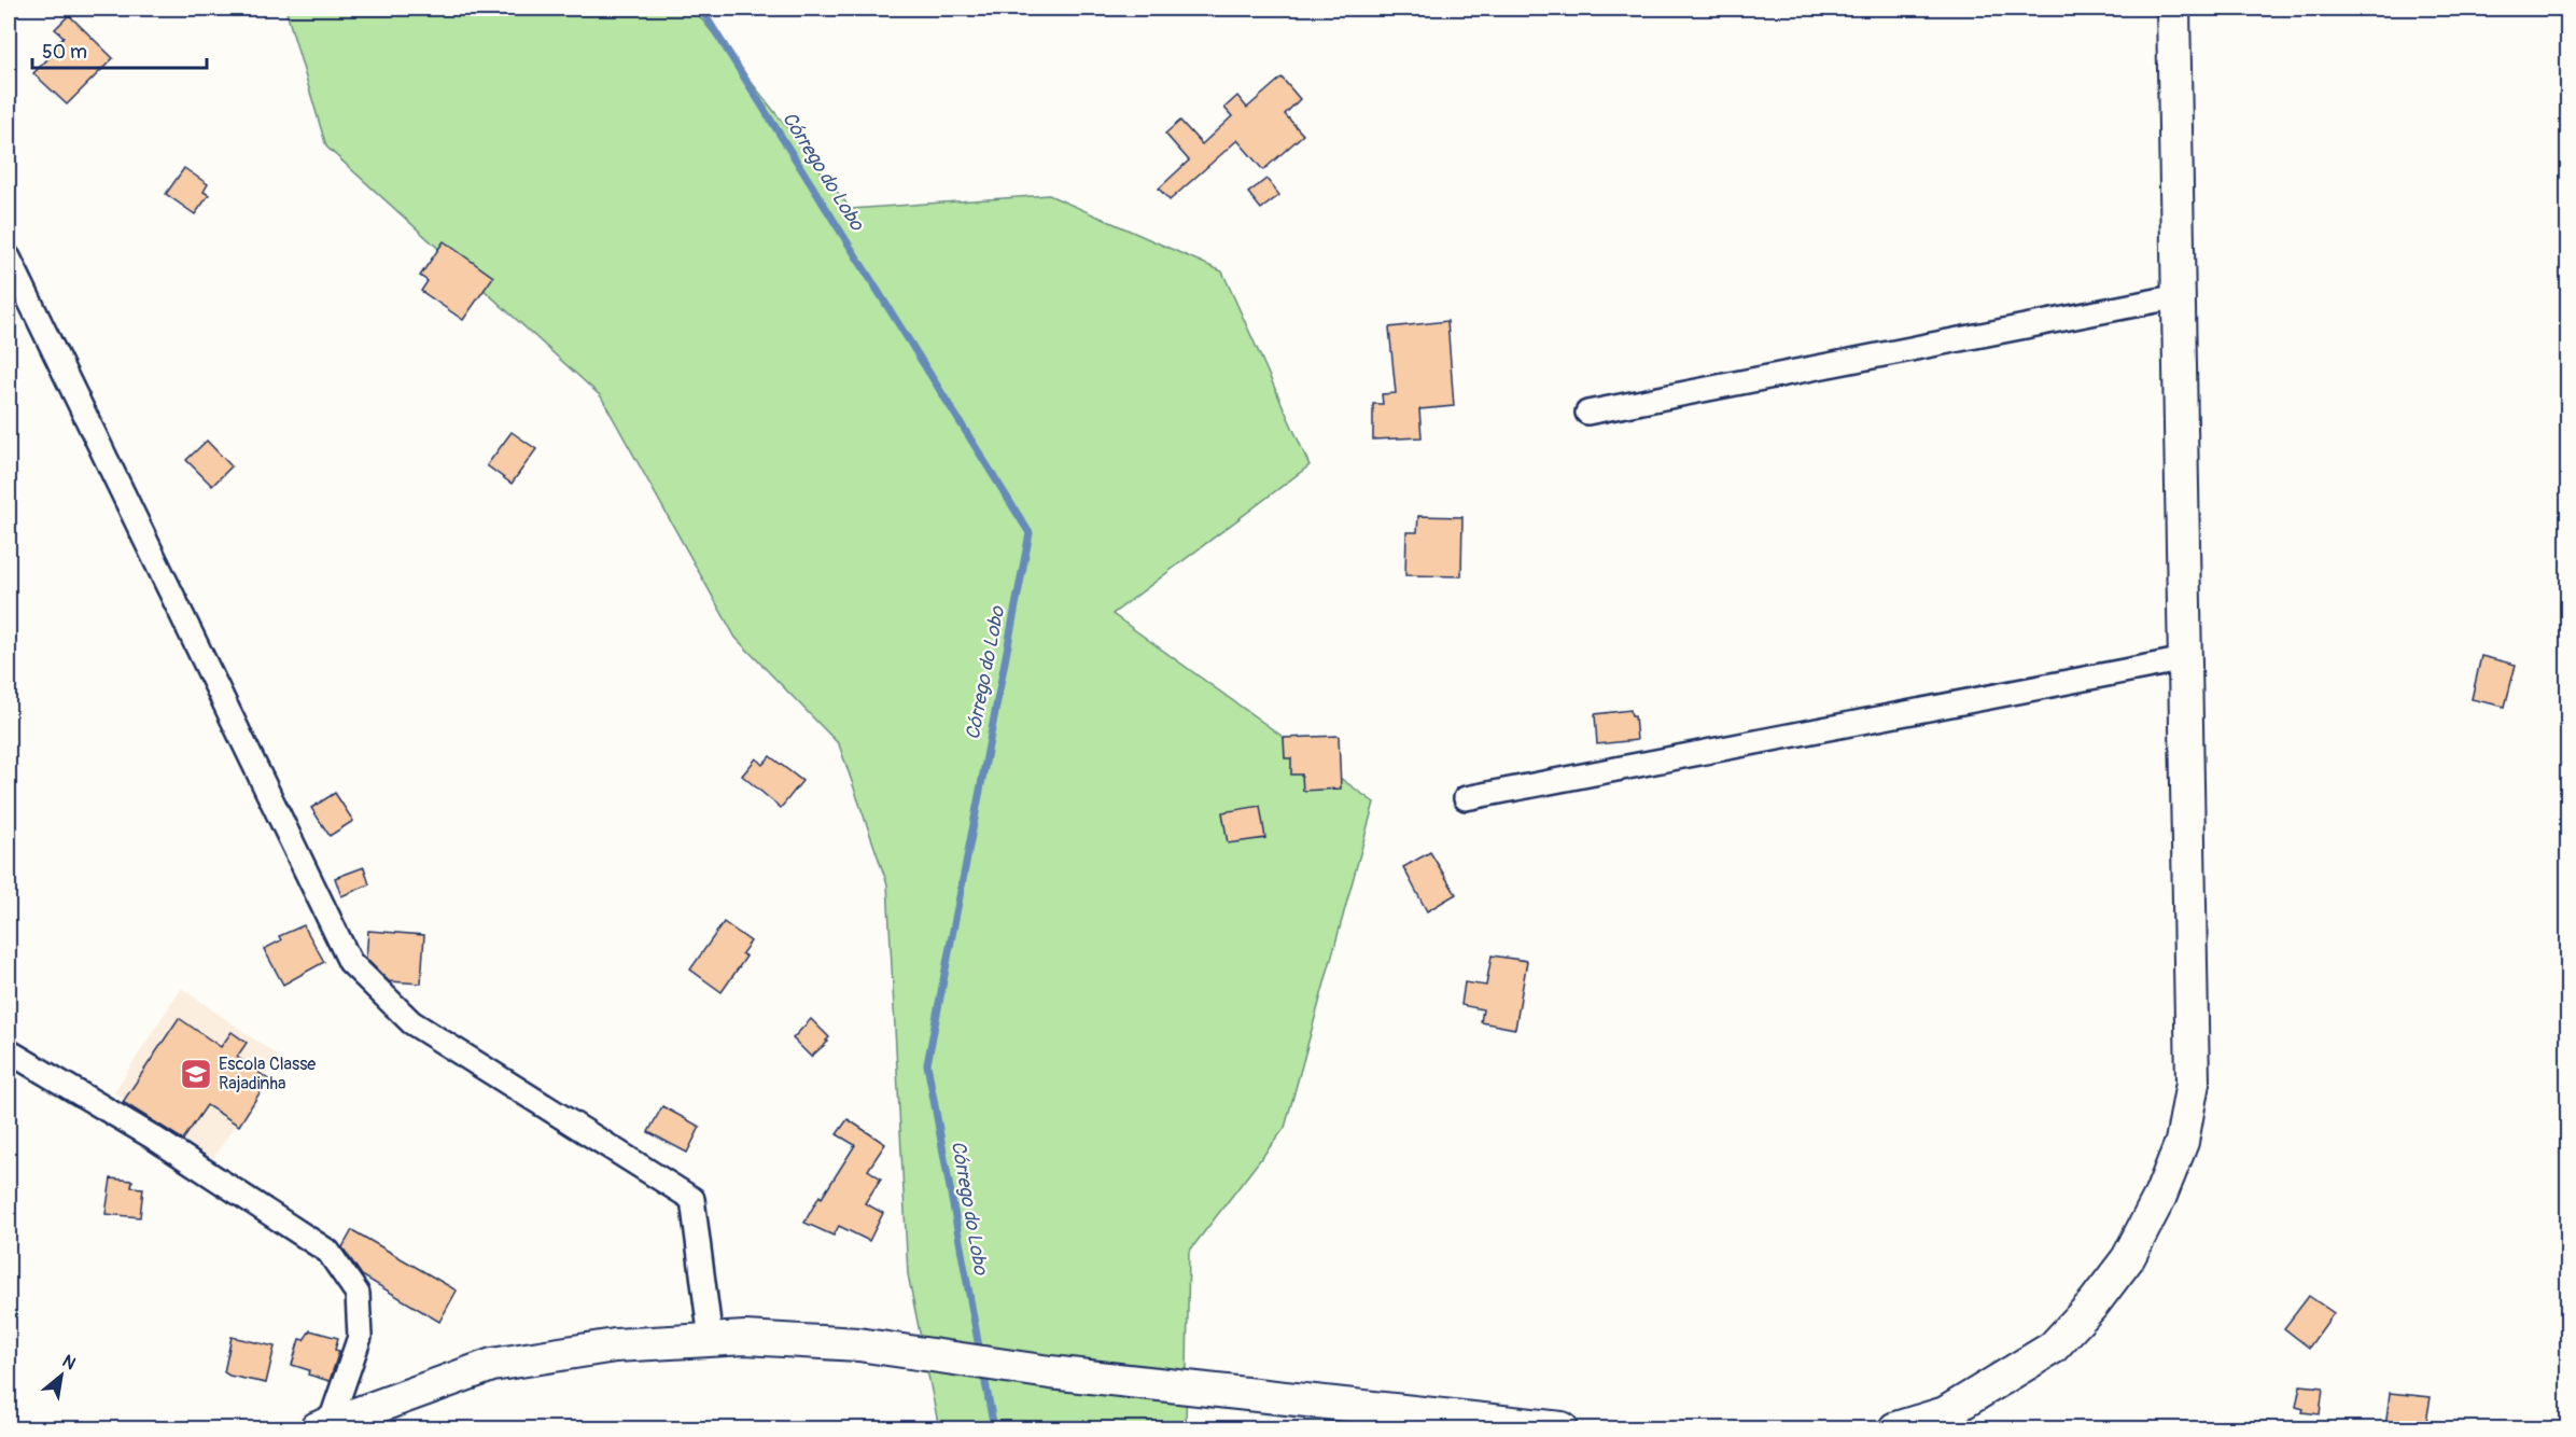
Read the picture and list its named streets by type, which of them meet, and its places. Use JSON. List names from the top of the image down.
{
  "water": ["Córrego do Lobo"],
  "places": {
    "school or university": ["Escola Classe Rajadinha"]
  },
  "scale_bar": "50 m",
  "north": "top right"
}
